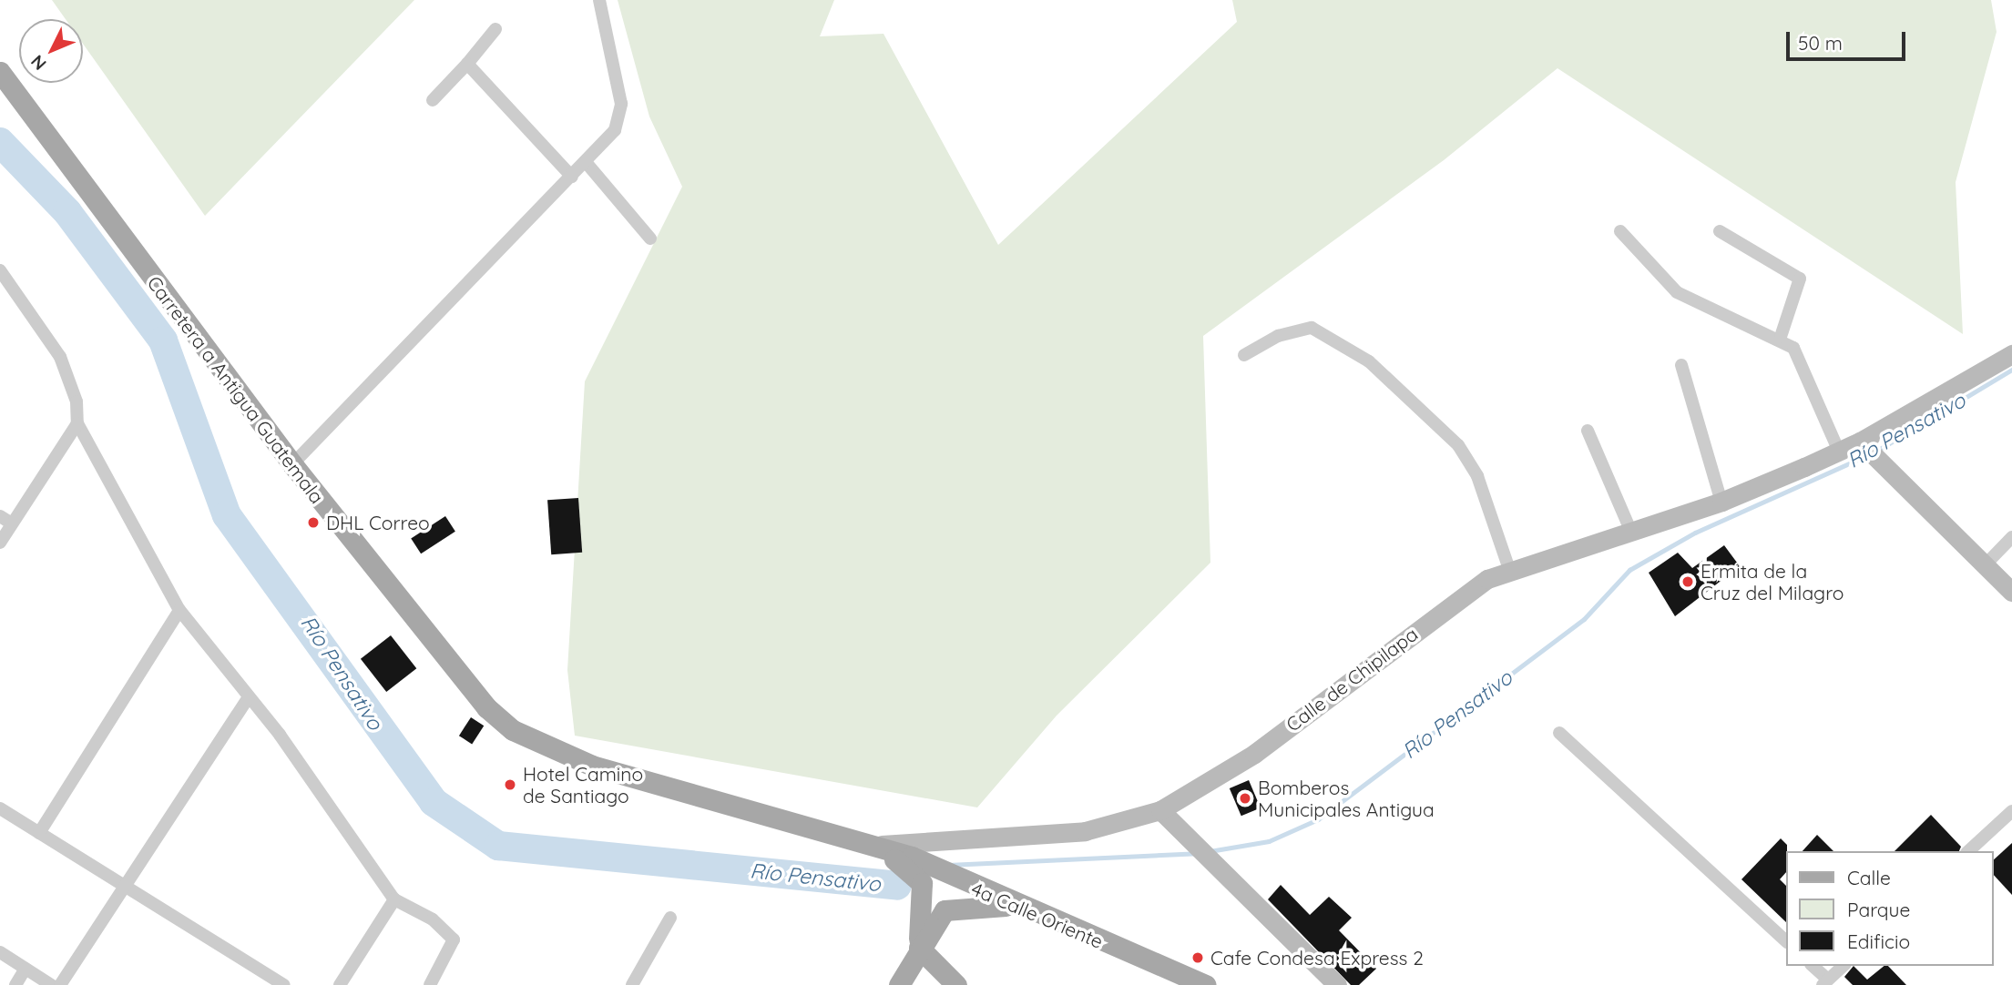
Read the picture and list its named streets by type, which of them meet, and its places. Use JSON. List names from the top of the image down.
{
  "streets": {
    "main road": ["Carretera a Antigua Guatemala", "Calle de Chipilapa", "4a Calle Oriente"]
  },
  "crossings": [
    ["Carretera a Antigua Guatemala", "Calle de Chipilapa"],
    ["Carretera a Antigua Guatemala", "4a Calle Oriente"]
  ],
  "water": ["Río Pensativo"],
  "places": [
    "DHL Correo",
    "Ermita de la Cruz del Milagro",
    "Hotel Camino de Santiago",
    "Bomberos Municipales Antigua",
    "Cafe Condesa Express 2"
  ],
  "legend": ["Calle", "Parque", "Edificio"],
  "scale_bar": "50 m",
  "north": "bottom left"
}
